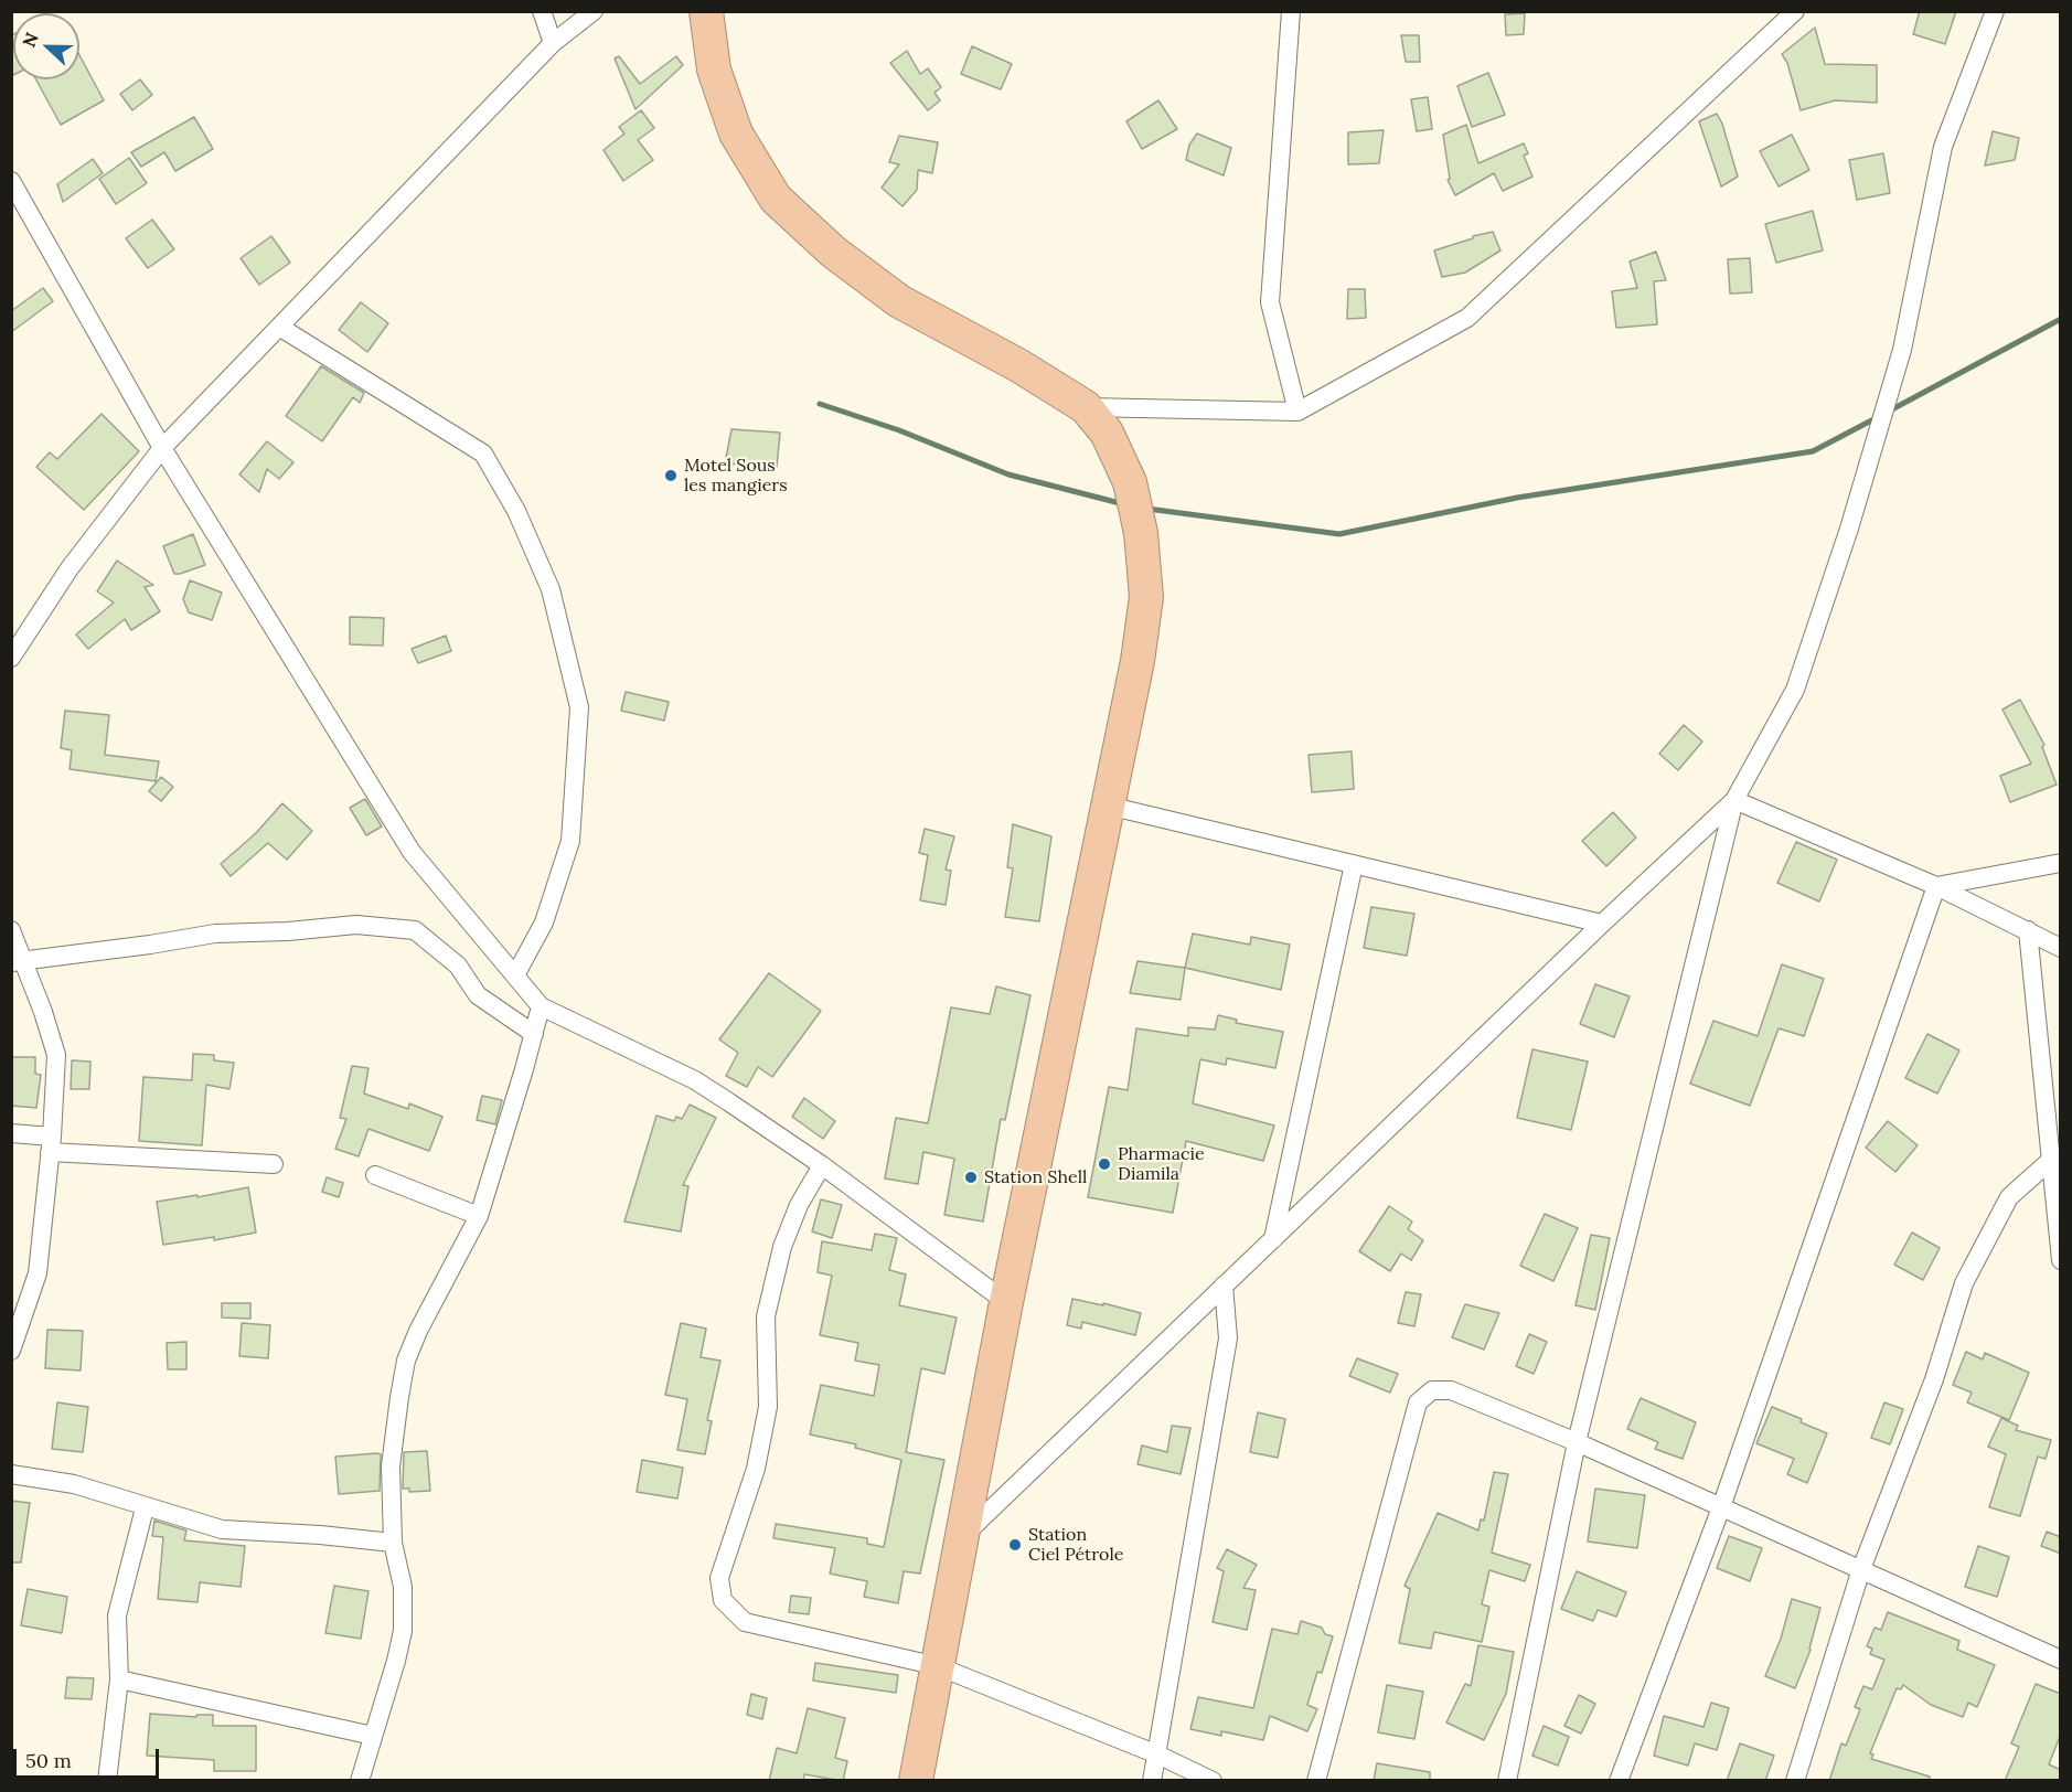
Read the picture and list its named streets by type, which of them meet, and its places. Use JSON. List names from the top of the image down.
{
  "places": [
    "Motel Sous les mangiers",
    "Pharmacie Diamila",
    "Station Shell",
    "Station Ciel Pétrole"
  ],
  "scale_bar": "50 m",
  "north": "left"
}
